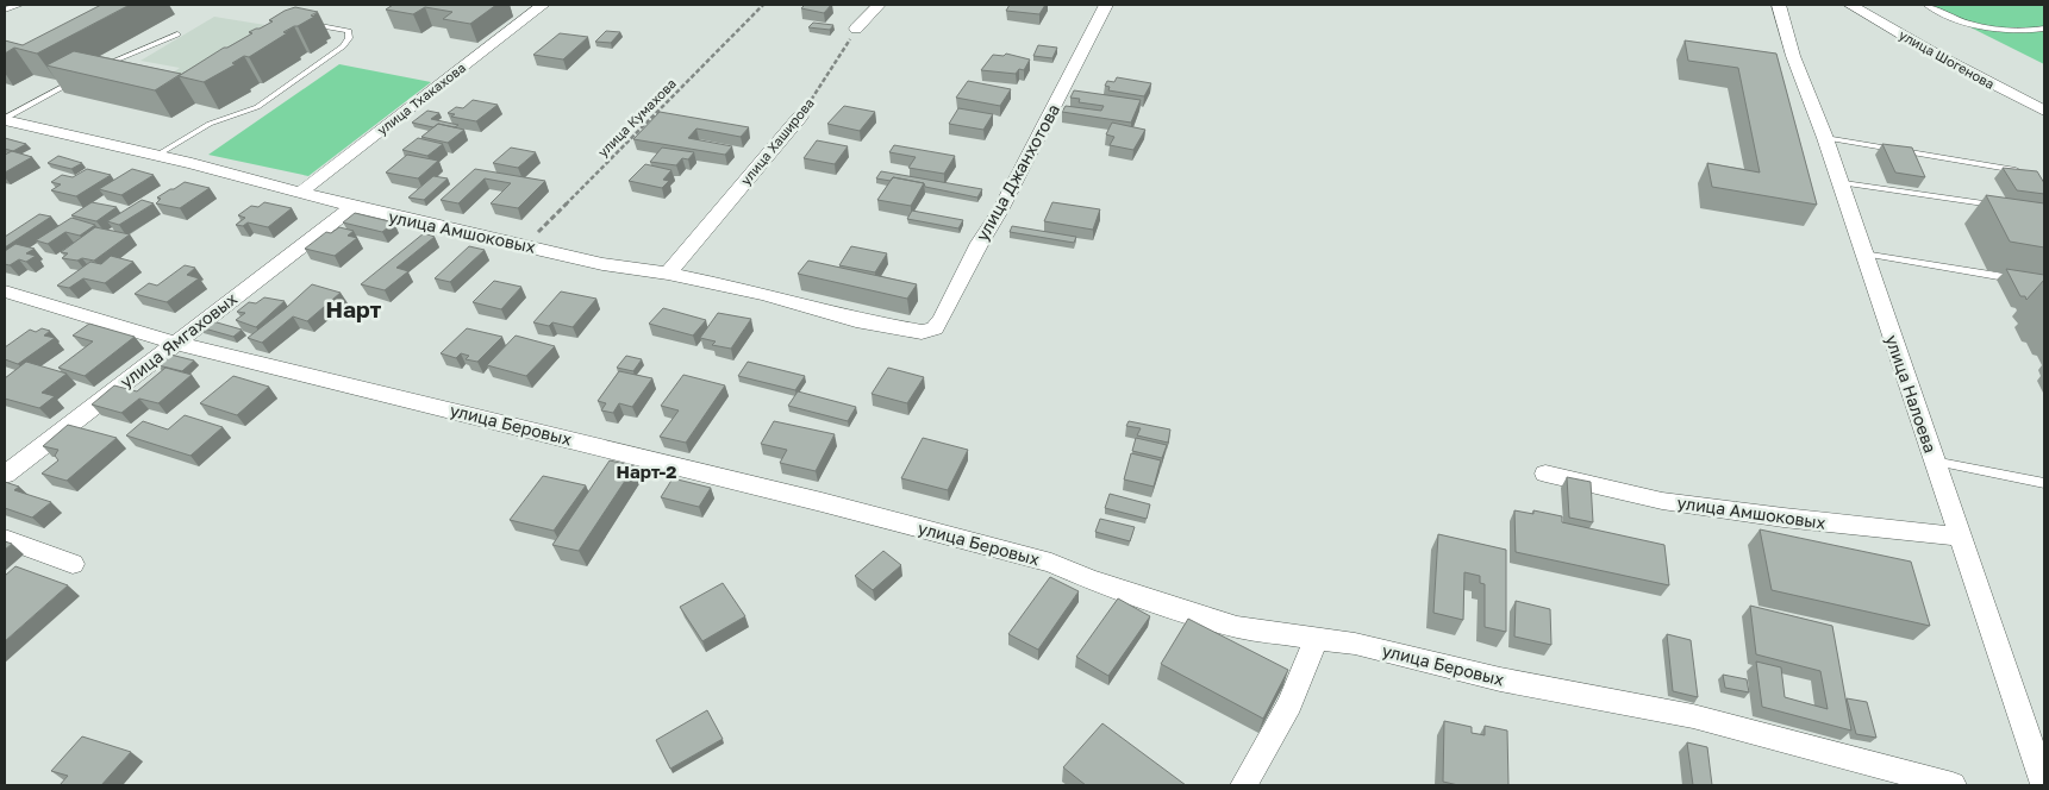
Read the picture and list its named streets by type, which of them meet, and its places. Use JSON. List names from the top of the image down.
{
  "streets": {
    "street": [
      "улица Шогенова",
      "улица Тхакахова",
      "улица Хаширова",
      "улица Джанхотова",
      "улица Амшоковых",
      "улица Ямгаховых",
      "улица Налоева",
      "улица Беровых"
    ],
    "path": ["улица Кумахова"]
  },
  "crossings": [
    ["улица Тхакахова", "улица Амшоковых"],
    ["улица Кумахова", "улица Амшоковых"],
    ["улица Хаширова", "улица Амшоковых"],
    ["улица Джанхотова", "улица Амшоковых"],
    ["улица Амшоковых", "улица Ямгаховых"],
    ["улица Амшоковых", "улица Налоева"],
    ["улица Ямгаховых", "улица Беровых"]
  ],
  "districts": ["Нарт", "Нарт-2"]
}
